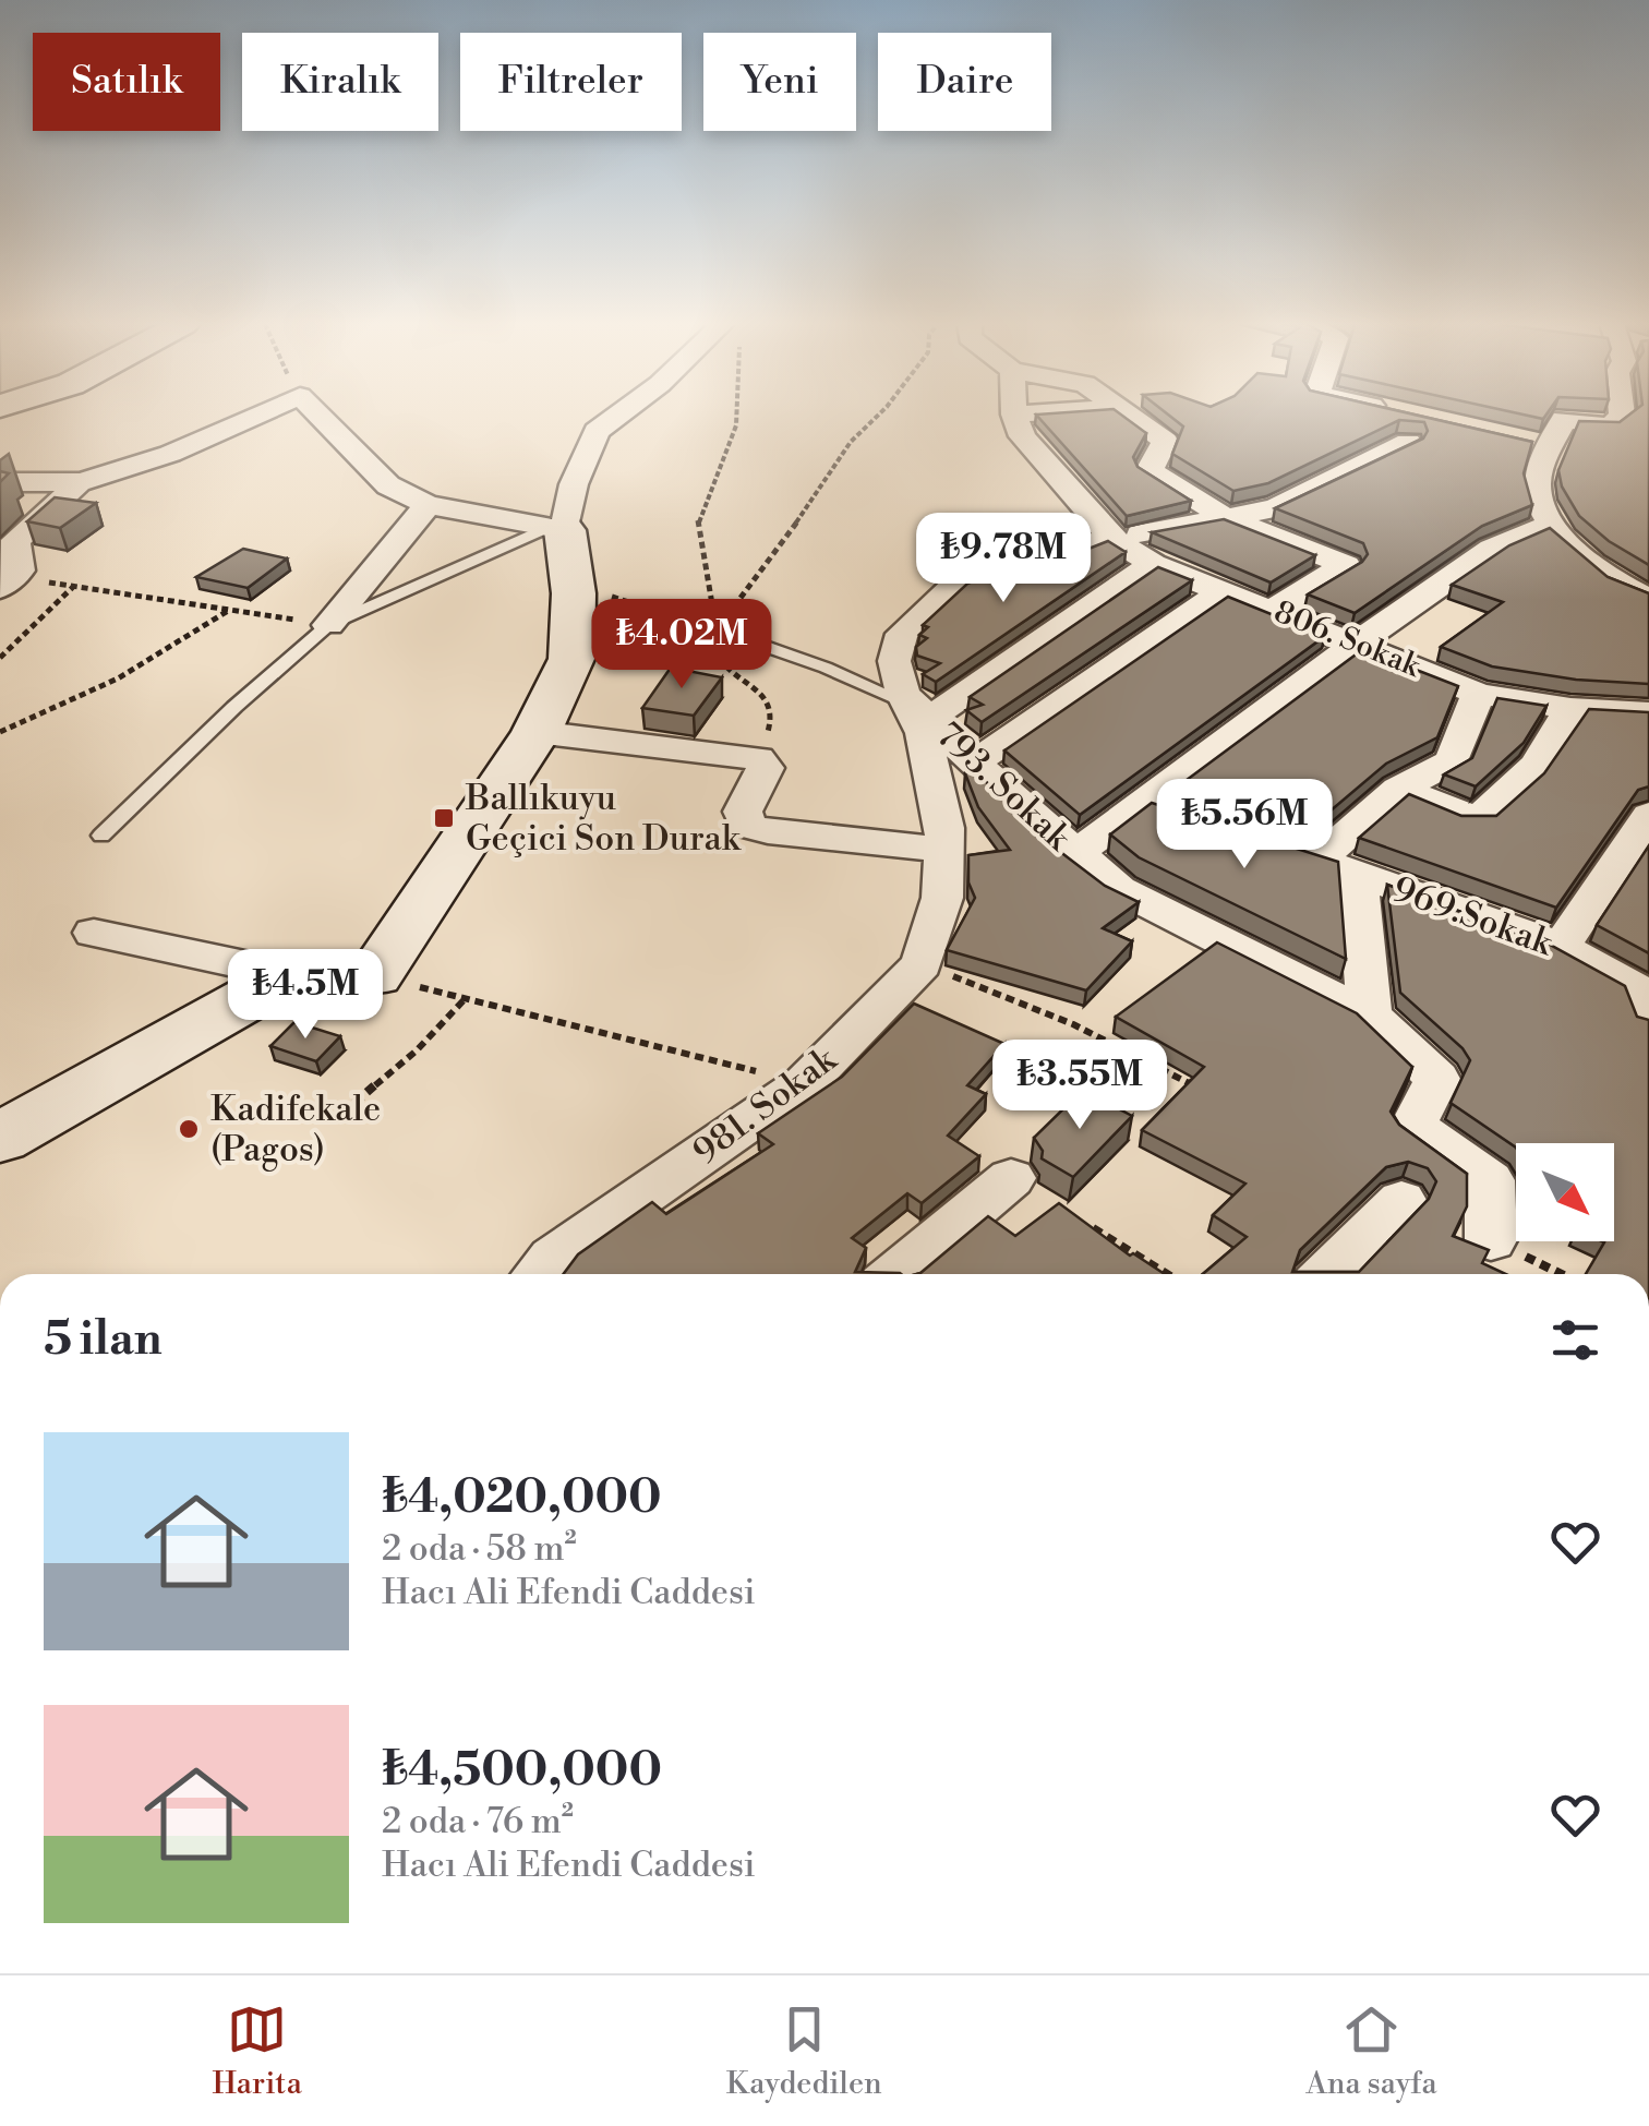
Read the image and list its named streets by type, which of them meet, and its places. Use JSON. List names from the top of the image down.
{
  "streets": {
    "street": [
      "806. Sokak",
      "793. Sokak",
      "969.Sokak",
      "981. Sokak"
    ]
  },
  "crossings": [
    ["806. Sokak", "793. Sokak"],
    ["793. Sokak", "981. Sokak"]
  ],
  "places": {
    "transit": ["Ballıkuyu Geçici Son Durak"],
    "other": ["Kadifekale (Pagos)"]
  },
  "north": "bottom right",
  "page": {
    "chip": [
      "Satılık",
      "Kiralık",
      "Filtreler",
      "Yeni",
      "Daire"
    ],
    "price": [
      "₺9.78M",
      "₺4.02M",
      "₺5.56M",
      "₺4.5M",
      "₺3.55M"
    ],
    "heading": "5 ilan",
    "list": [
      {
        "name": "₺4,020,000",
        "note": "2 oda · 58 m² · Hacı Ali Efendi Caddesi"
      },
      {
        "name": "₺4,500,000",
        "note": "2 oda · 76 m² · Hacı Ali Efendi Caddesi"
      }
    ],
    "tabs": ["Harita", "Kaydedilen", "Ana sayfa"]
  }
}
